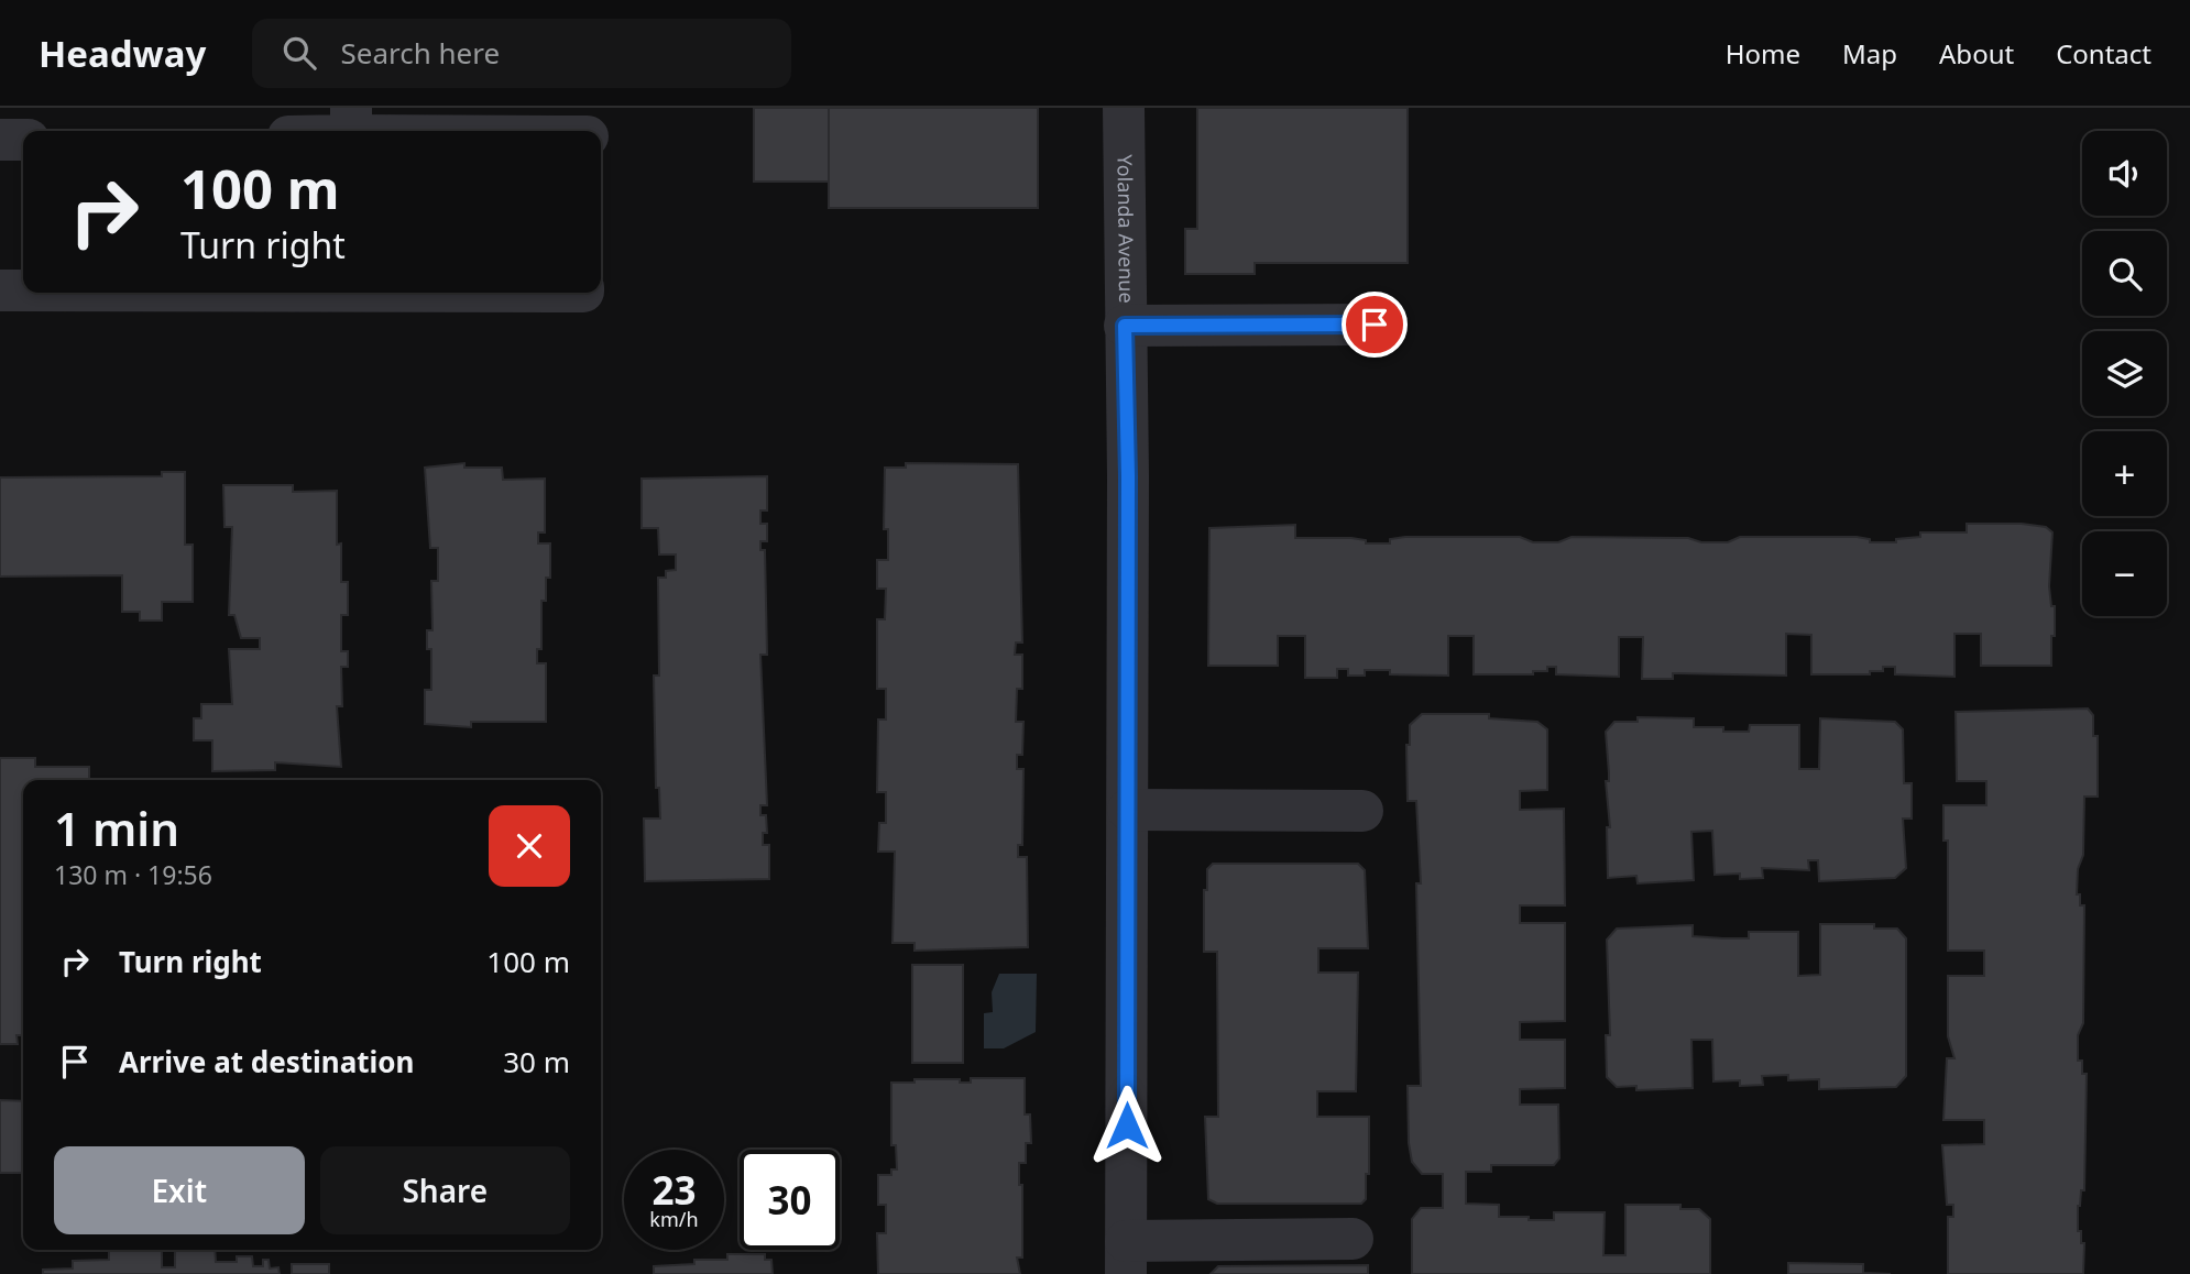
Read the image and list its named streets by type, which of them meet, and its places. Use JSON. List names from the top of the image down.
{
  "streets": {
    "street": ["Yolanda Avenue"]
  },
  "page": {
    "header": "Headway",
    "search": "Search here",
    "nav": [
      "Home",
      "Map",
      "About",
      "Contact"
    ],
    "map_buttons": ["+", "−"],
    "turn": ["100 m", "Turn right"],
    "heading": ["1 min", "130 m · 19:56"],
    "list": [
      {
        "name": "Turn right",
        "value": "100 m"
      },
      {
        "name": "Arrive at destination",
        "value": "30 m"
      }
    ],
    "buttons": ["Exit", "Share"],
    "speed": "23 km/h",
    "limit": "30"
  }
}
